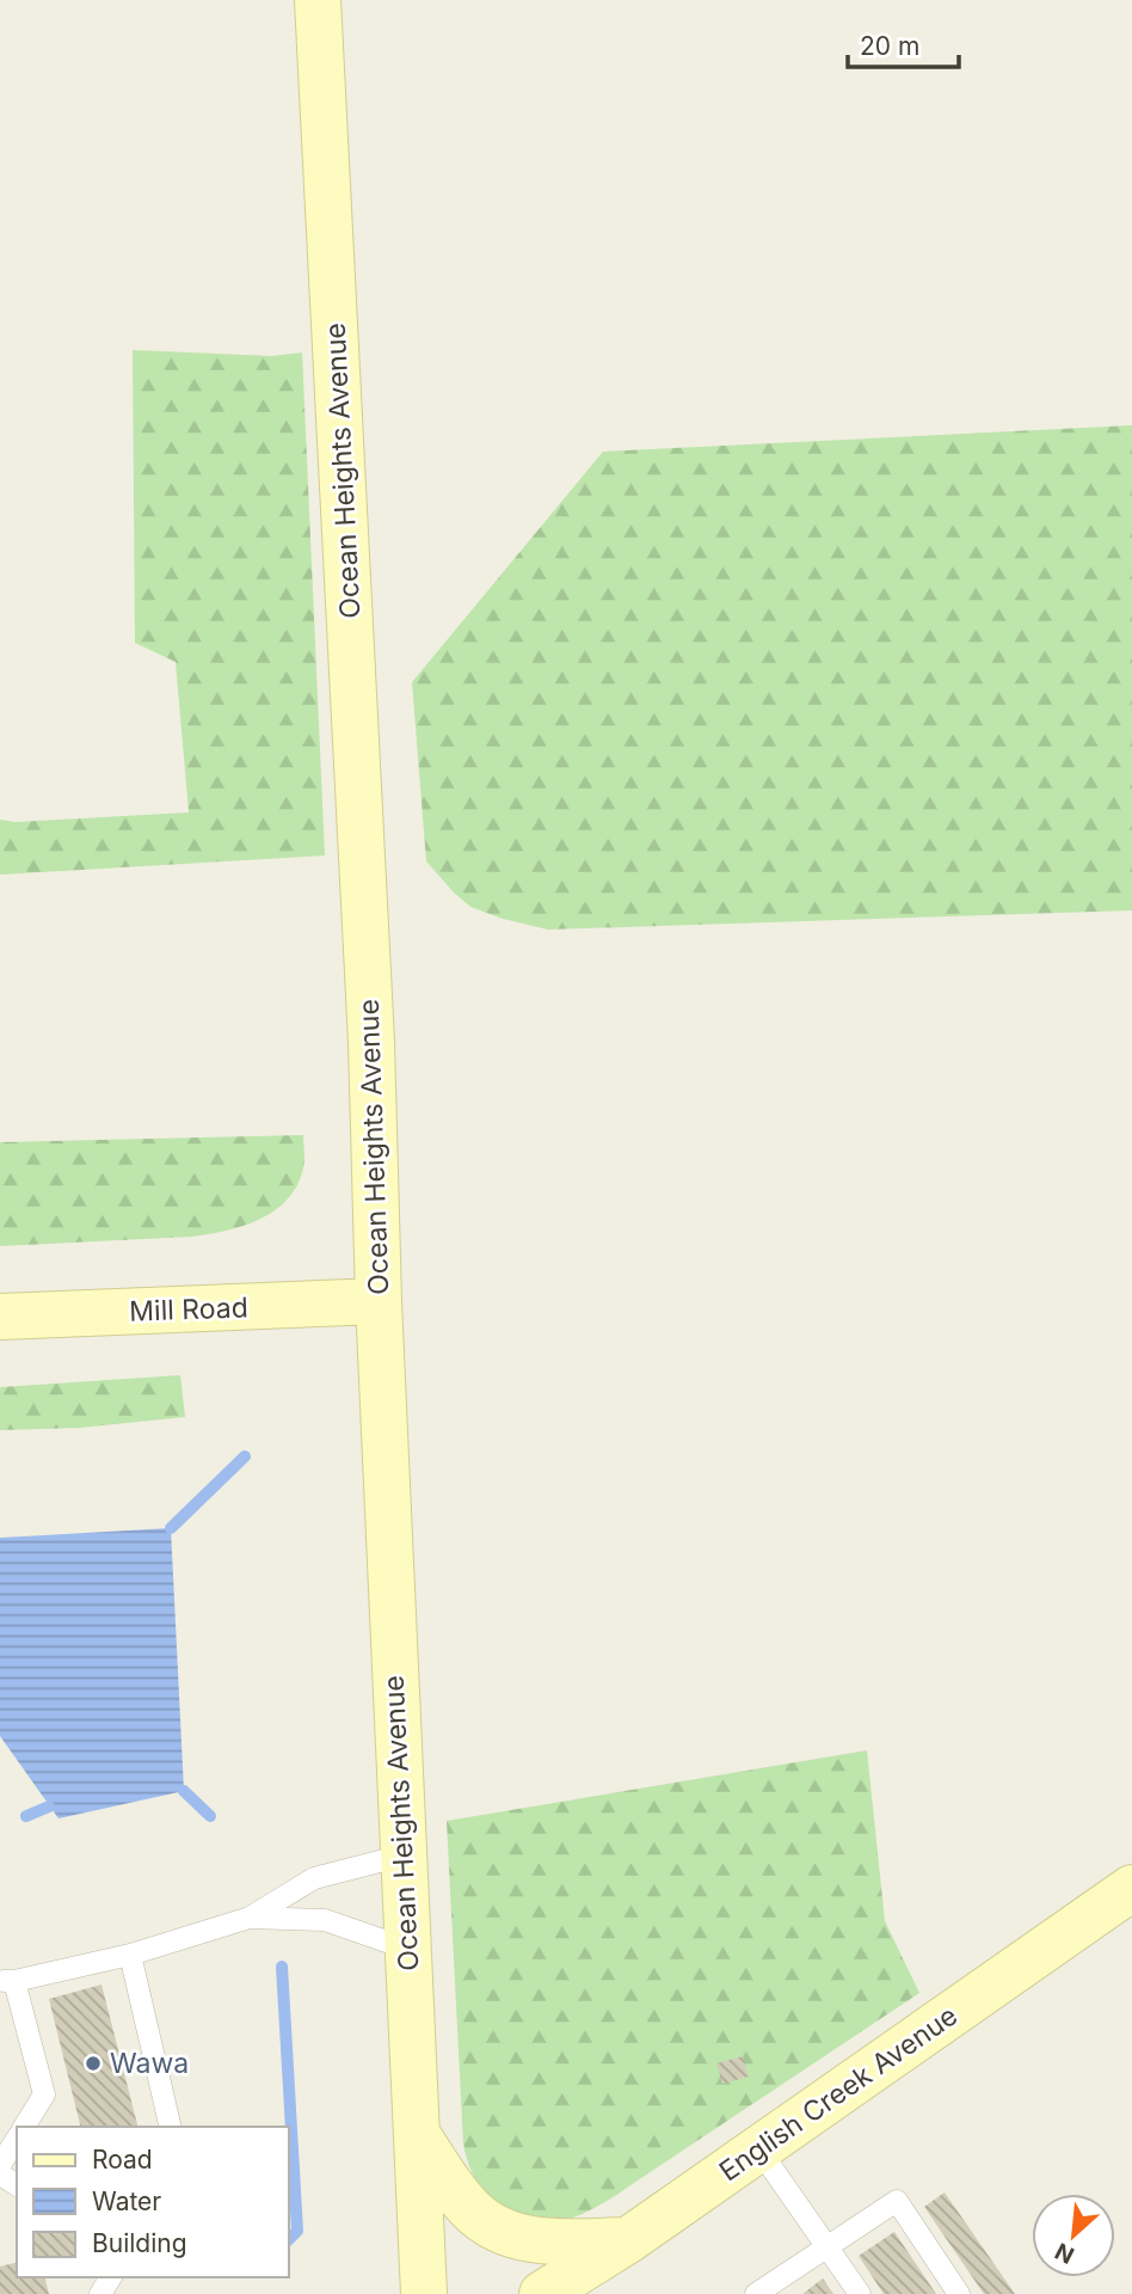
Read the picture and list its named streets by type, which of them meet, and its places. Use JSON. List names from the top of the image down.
{
  "streets": {
    "main road": ["Ocean Heights Avenue", "Mill Road", "English Creek Avenue"]
  },
  "crossings": [
    ["Ocean Heights Avenue", "Mill Road"]
  ],
  "places": ["Wawa"],
  "legend": ["Road", "Water", "Building"],
  "scale_bar": "20 m",
  "north": "bottom left"
}
